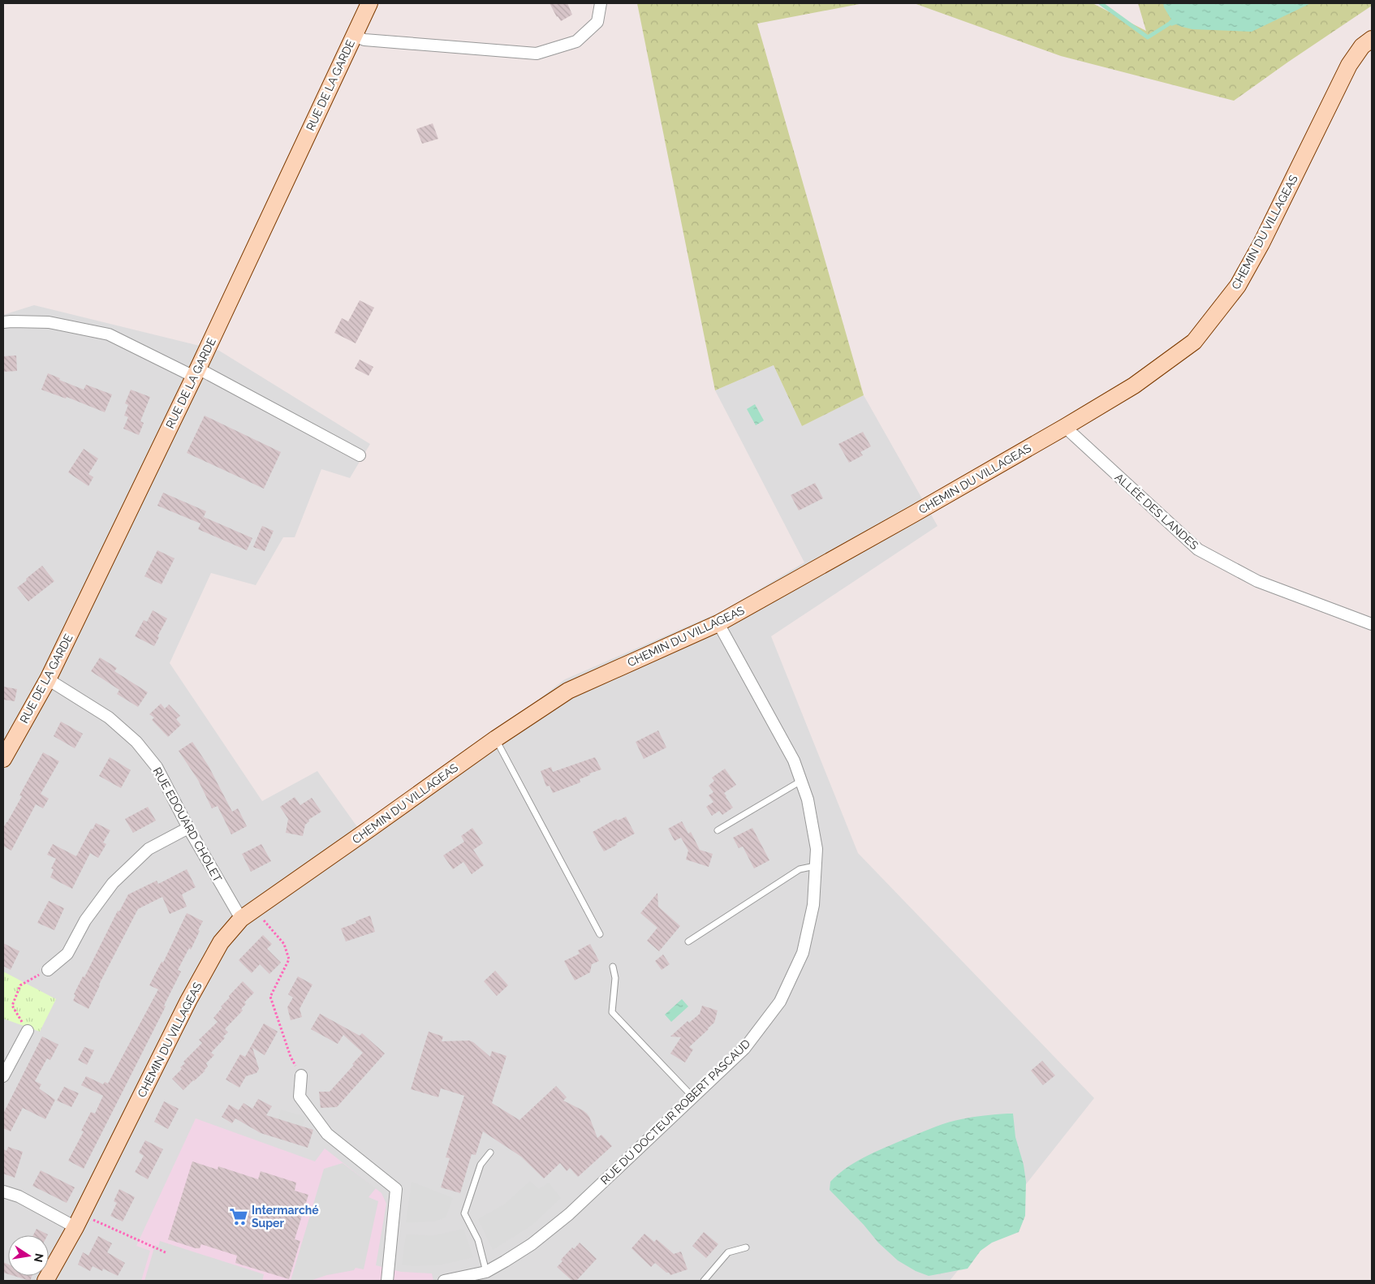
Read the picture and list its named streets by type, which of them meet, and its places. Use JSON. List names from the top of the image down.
{
  "streets": {
    "street": [
      "RUE DE LA GARDE",
      "CHEMIN DU VILLAGEAS",
      "ALLÉE DES LANDES",
      "RUE EDOUARD CHOLET",
      "RUE DU DOCTEUR ROBERT PASCAUD"
    ]
  },
  "crossings": [
    ["RUE DE LA GARDE", "RUE EDOUARD CHOLET"],
    ["CHEMIN DU VILLAGEAS", "ALLÉE DES LANDES"],
    ["CHEMIN DU VILLAGEAS", "RUE EDOUARD CHOLET"],
    ["CHEMIN DU VILLAGEAS", "RUE DU DOCTEUR ROBERT PASCAUD"]
  ],
  "places": {
    "supermarket": ["Intermarché Super"]
  },
  "north": "right"
}
